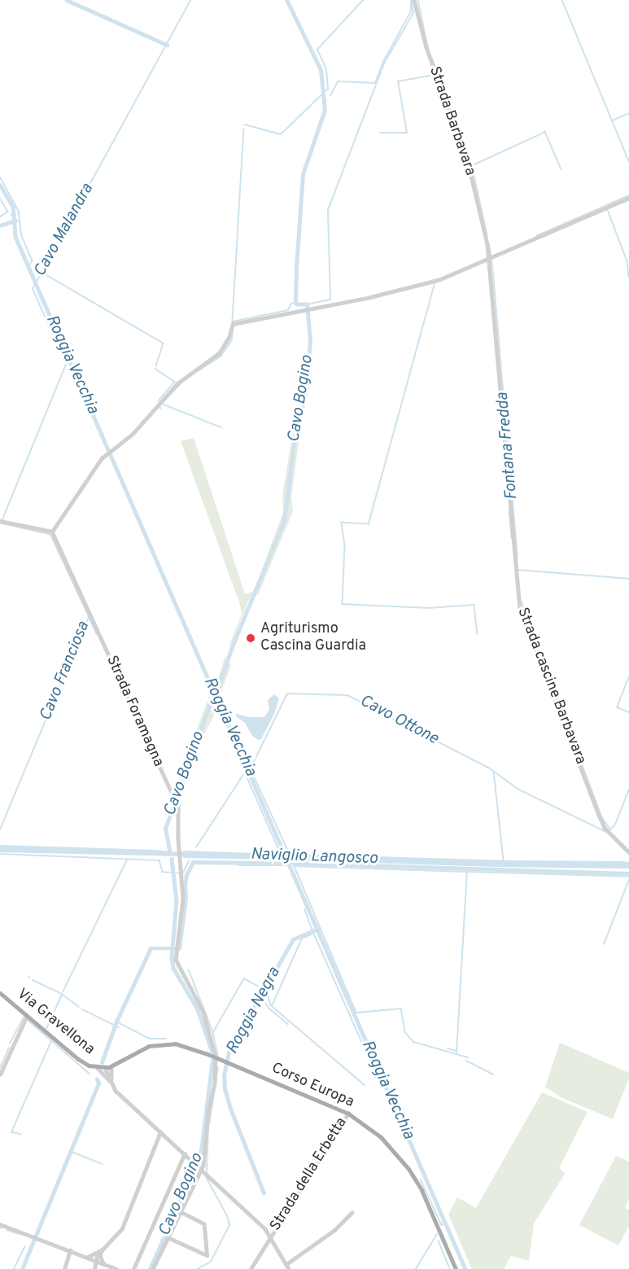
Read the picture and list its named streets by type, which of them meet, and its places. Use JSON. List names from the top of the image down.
{
  "streets": {
    "main road": ["Via Gravellona", "Corso Europa"],
    "street": [
      "Strada Barbavara",
      "Strada cascine Barbavara",
      "Strada Foramagna",
      "Strada della Erbetta"
    ]
  },
  "crossings": [
    ["Strada Barbavara", "Strada cascine Barbavara"],
    ["Strada Foramagna", "Corso Europa"],
    ["Via Gravellona", "Corso Europa"],
    ["Via Gravellona", "Strada della Erbetta"],
    ["Corso Europa", "Strada della Erbetta"]
  ],
  "water": [
    "Cavo Malandra",
    "Roggia Vecchia",
    "Cavo Bogino",
    "Fontana Fredda",
    "Cavo Franciosa",
    "Cavo Ottone",
    "Naviglio Langosco",
    "Roggia Negra"
  ],
  "places": ["Agriturismo Cascina Guardia"]
}
